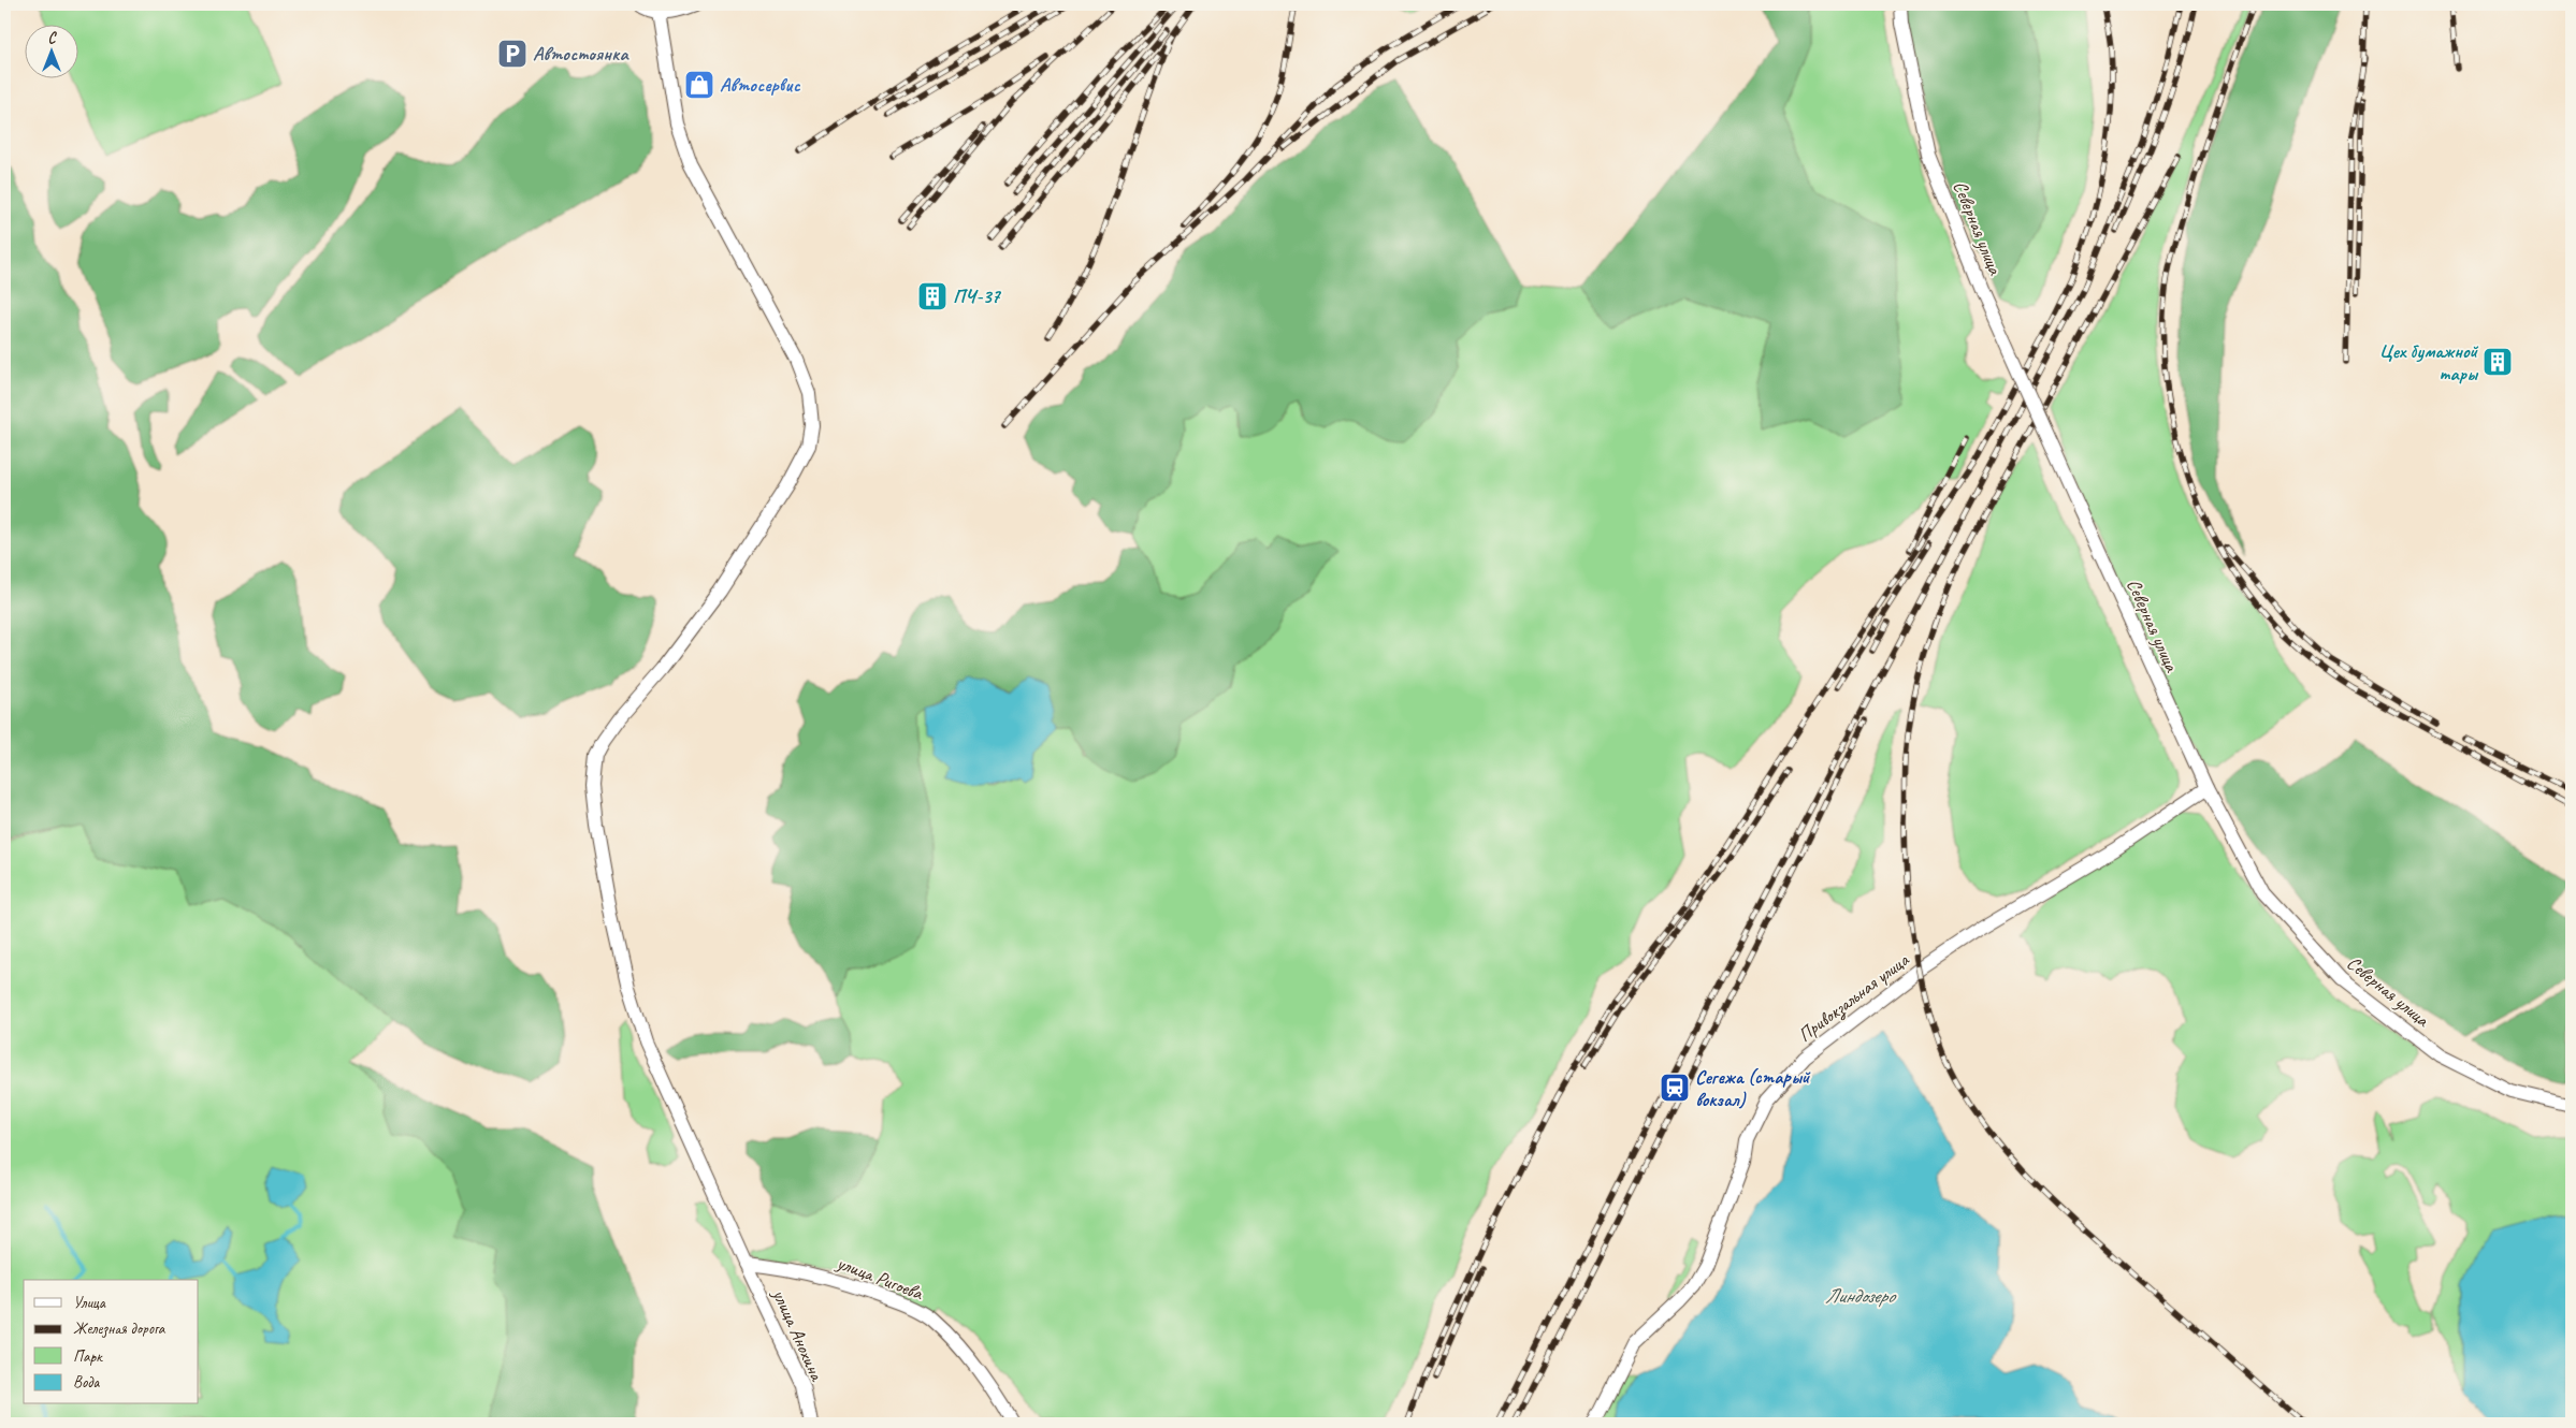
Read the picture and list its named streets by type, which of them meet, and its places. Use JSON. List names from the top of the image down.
{
  "streets": {
    "street": [
      "Северная улица",
      "Привокзальная улица",
      "улица Ригоева",
      "улица Анохина"
    ]
  },
  "crossings": [
    ["Северная улица", "Привокзальная улица"],
    ["улица Ригоева", "улица Анохина"]
  ],
  "water": ["Линдозеро"],
  "places": {
    "parking": ["Автостоянка"],
    "shop": ["Автосервис"],
    "building": ["ПЧ-37", "Цех бумажной тары"],
    "station": ["Сегежа (старый вокзал)"]
  },
  "legend": [
    "Улица",
    "Железная дорога",
    "Парк",
    "Вода"
  ],
  "north": "top"
}
